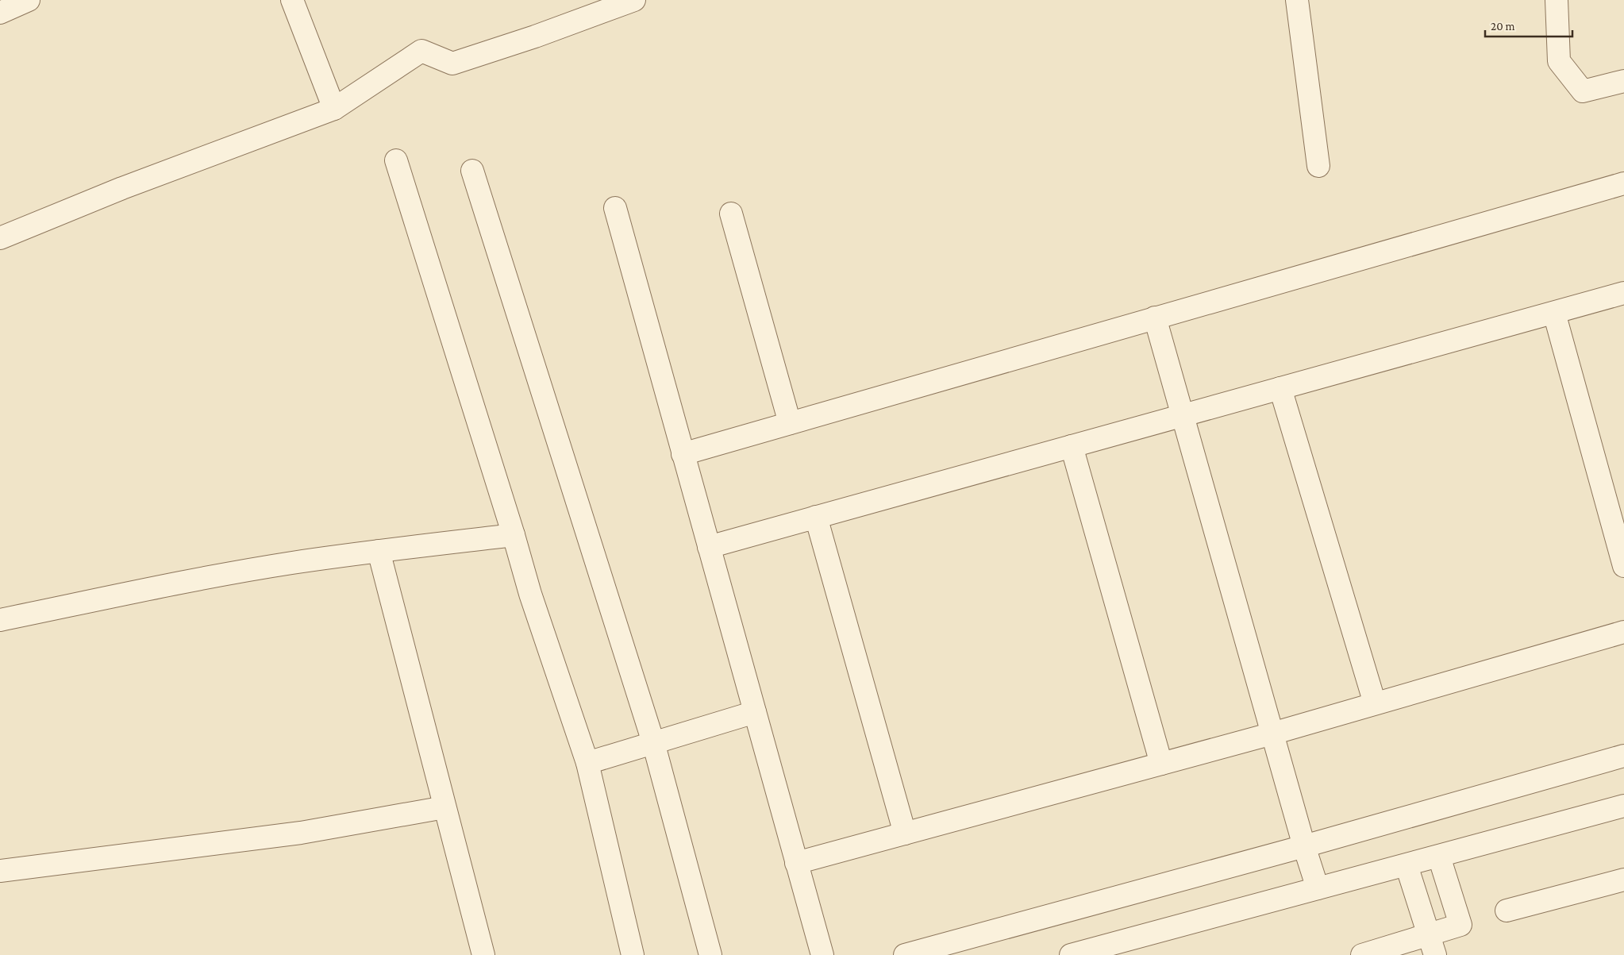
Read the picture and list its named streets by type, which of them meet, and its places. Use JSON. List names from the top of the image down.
{
  "scale_bar": "20 m"
}
